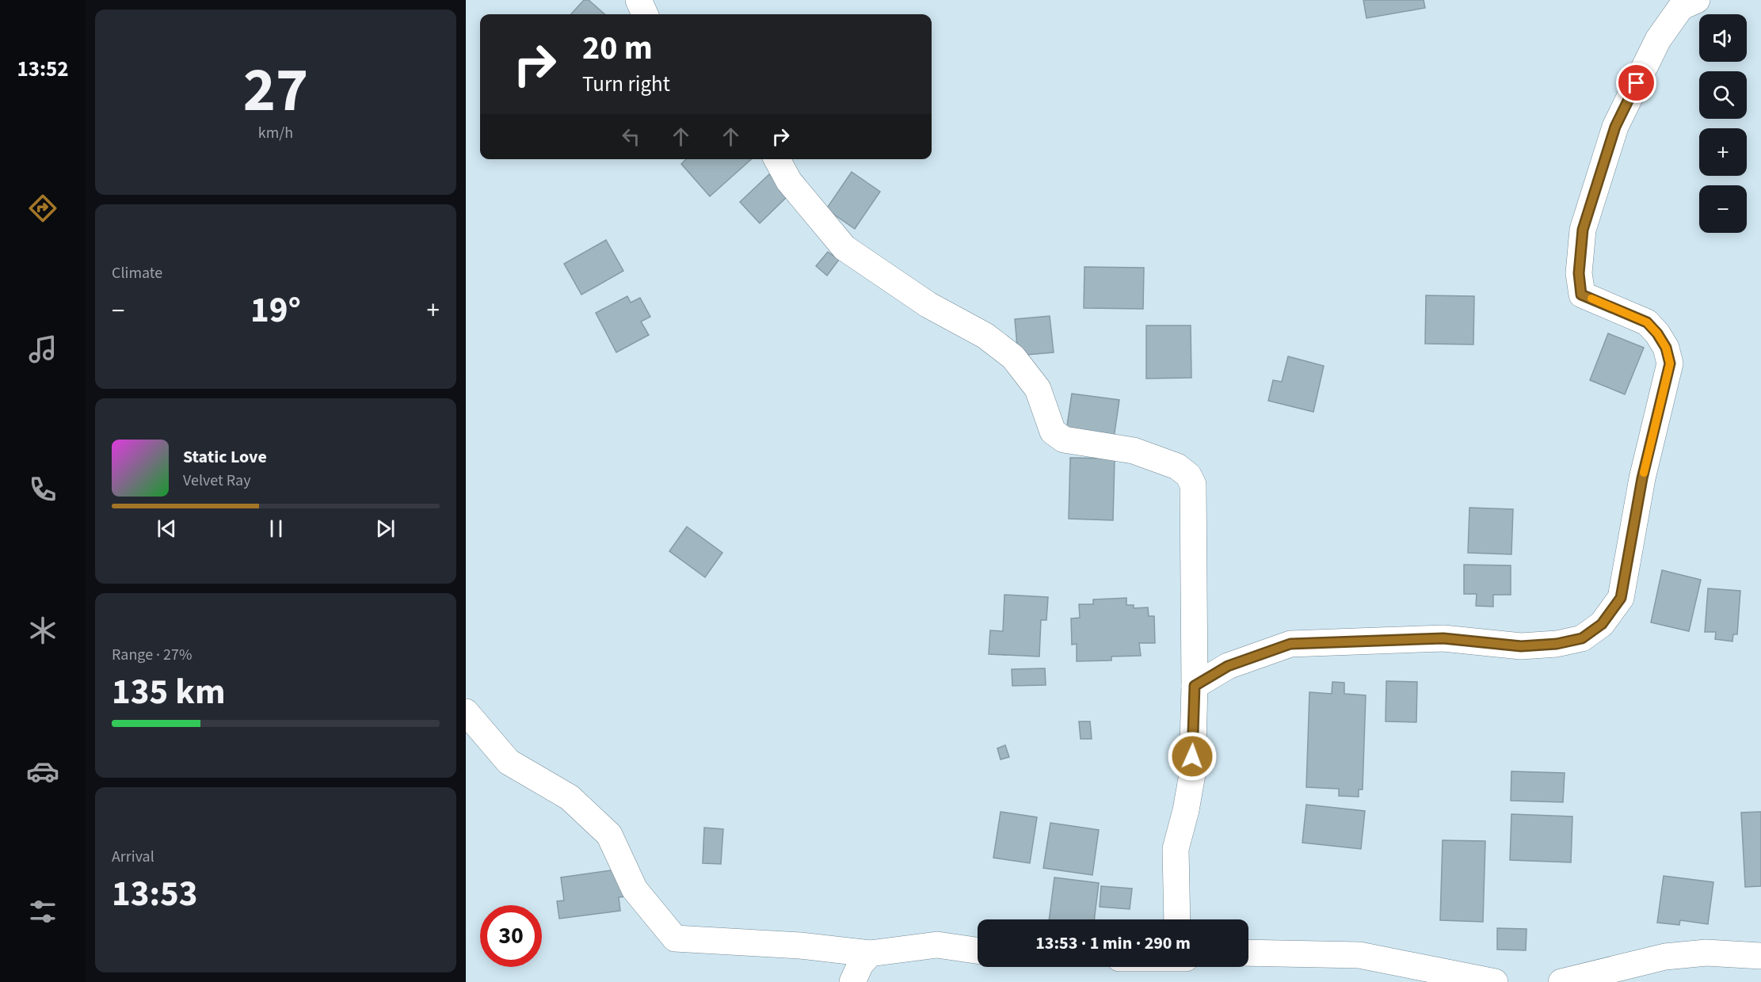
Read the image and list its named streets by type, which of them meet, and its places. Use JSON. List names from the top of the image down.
{
  "page": {
    "tabs": "13:52",
    "tile": [
      ["27", "km/h"],
      "Climate",
      ["Range · 27%", "135 km"],
      ["Arrival", "13:53"]
    ],
    "map_buttons": ["+", "−"],
    "turn": ["20 m", "Turn right"],
    "heat": ["−", "19°", "+"],
    "song": ["Static Love", "Velvet Ray"],
    "limit": "30",
    "trip": "13:53 · 1 min · 290 m"
  }
}
